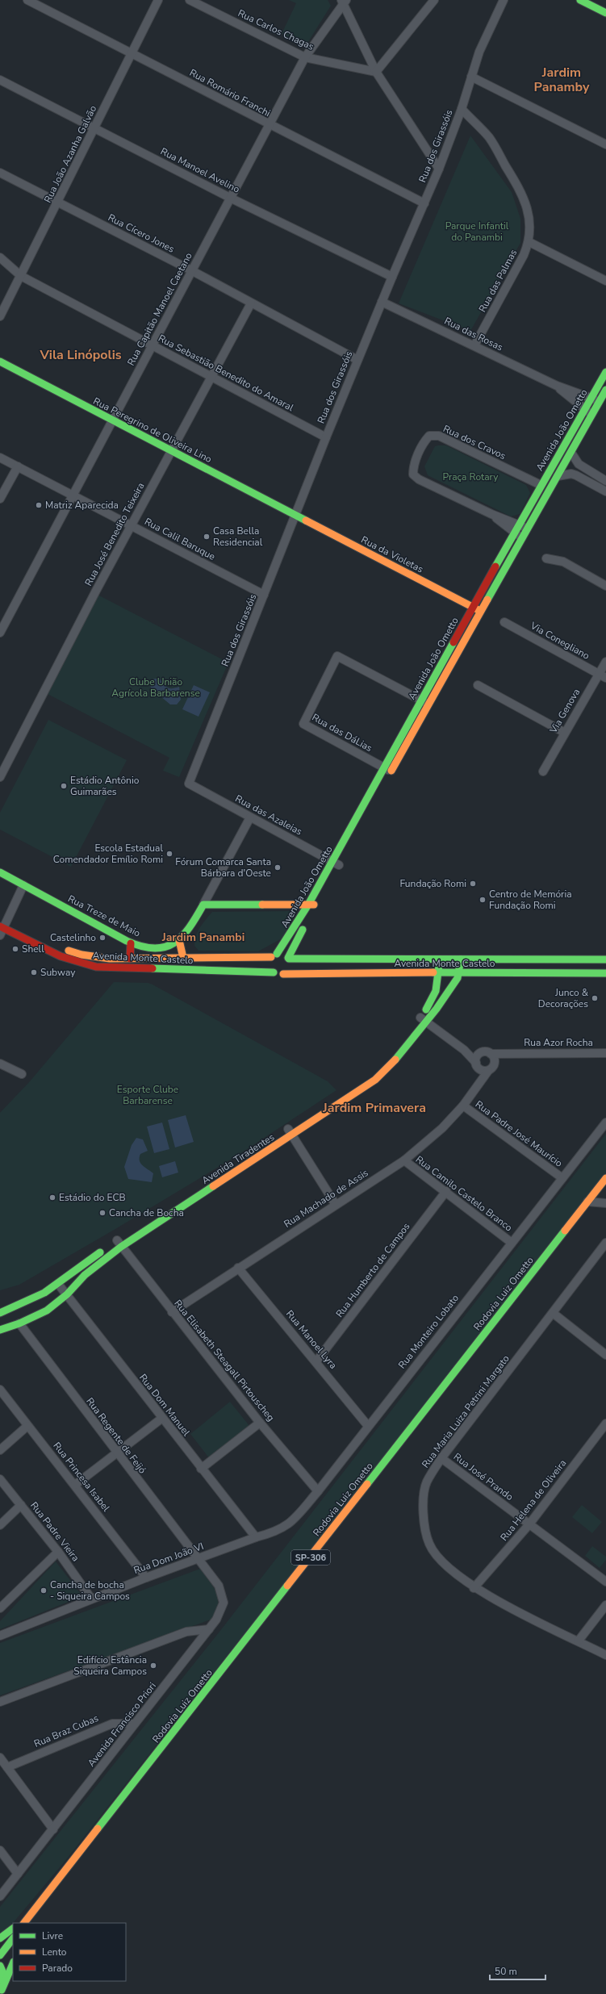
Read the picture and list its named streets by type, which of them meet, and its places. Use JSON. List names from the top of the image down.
{
  "streets": {
    "main road": [
      "Rua Peregrino de Oliveira Lino",
      "Avenida João Ometto",
      "Rua da Violetas",
      "Rua Treze de Maio",
      "Avenida Monte Castelo",
      "Avenida Tiradentes",
      "Rodovia Luiz Ometto",
      "SP-306"
    ],
    "street": [
      "Rua Carlos Chagas",
      "Rua Romário Franchi",
      "Rua dos Girassóis",
      "Rua João Azanha Galvão",
      "Rua Manoel Avelino",
      "Rua Cícero Jones",
      "Rua das Palmas",
      "Rua Capitão Manoel Caetano",
      "Rua das Rosas",
      "Rua Sebastião Benedito do Amaral",
      "Rua dos Cravos",
      "Rua José Benedito Teixeira",
      "Rua Calil Baruque",
      "Via Conegliano",
      "Via Genova",
      "Rua das DáLias",
      "Rua das Azaleias",
      "Rua Azor Rocha",
      "Rua Padre José Maurício",
      "Rua Camilo Castelo Branco",
      "Rua Machado de Assis",
      "Rua Humberto de Campos",
      "Rua Monteiro Lobato",
      "Rua Manoel Lyra",
      "Rua Elisabeth Steagall Pirtouscheg",
      "Rua Dom Manuel",
      "Rua Maria Luiza Petrini Margato",
      "Rua Regente de Feijó",
      "Rua Princesa Isabel",
      "Rua José Prando",
      "Rua Helena de Oliveira",
      "Rua Padre Vieira",
      "Rua Dom João VI",
      "Avenida Francisco Priori",
      "Rua Braz Cubas"
    ]
  },
  "crossings": [
    ["Rua Carlos Chagas", "Rua Capitão Manoel Caetano"],
    ["Rua Romário Franchi", "Rua dos Girassóis"],
    ["Rua Romário Franchi", "Rua João Azanha Galvão"],
    ["Rua Romário Franchi", "Rua Capitão Manoel Caetano"],
    ["Rua dos Girassóis", "Rua Manoel Avelino"],
    ["Rua dos Girassóis", "Rua Cícero Jones"],
    ["Rua dos Girassóis", "Rua das Palmas"],
    ["Rua dos Girassóis", "Rua das Rosas"],
    ["Rua dos Girassóis", "Rua Sebastião Benedito do Amaral"],
    ["Rua dos Girassóis", "Rua Peregrino de Oliveira Lino"],
    ["Rua dos Girassóis", "Rua Calil Baruque"],
    ["Rua dos Girassóis", "Rua da Violetas"],
    ["Rua dos Girassóis", "Rua das Azaleias"],
    ["Rua João Azanha Galvão", "Rua Manoel Avelino"],
    ["Rua João Azanha Galvão", "Rua Cícero Jones"],
    ["Rua João Azanha Galvão", "Rua Sebastião Benedito do Amaral"],
    ["Rua Manoel Avelino", "Rua Capitão Manoel Caetano"],
    ["Rua Cícero Jones", "Rua Capitão Manoel Caetano"],
    ["Rua Cícero Jones", "Rua José Benedito Teixeira"],
    ["Rua das Palmas", "Rua das Rosas"],
    ["Rua Capitão Manoel Caetano", "Rua Sebastião Benedito do Amaral"],
    ["Rua Capitão Manoel Caetano", "Rua Peregrino de Oliveira Lino"],
    ["Rua Capitão Manoel Caetano", "Rua Calil Baruque"],
    ["Rua das Rosas", "Avenida João Ometto"],
    ["Rua Sebastião Benedito do Amaral", "Rua José Benedito Teixeira"],
    ["Rua Peregrino de Oliveira Lino", "Rua José Benedito Teixeira"],
    ["Rua Peregrino de Oliveira Lino", "Rua da Violetas"],
    ["Avenida João Ometto", "Rua dos Cravos"],
    ["Avenida João Ometto", "Rua da Violetas"],
    ["Avenida João Ometto", "Rua das DáLias"],
    ["Avenida João Ometto", "Rua das Azaleias"],
    ["Avenida João Ometto", "Avenida Monte Castelo"],
    ["Rua José Benedito Teixeira", "Rua Calil Baruque"],
    ["Via Conegliano", "Via Genova"],
    ["Avenida Monte Castelo", "Avenida Tiradentes"],
    ["Rua Azor Rocha", "Rua Machado de Assis"],
    ["Rua Padre José Maurício", "Rua Machado de Assis"],
    ["Rua Padre José Maurício", "Rua Monteiro Lobato"],
    ["Avenida Tiradentes", "Rua Elisabeth Steagall Pirtouscheg"],
    ["Avenida Tiradentes", "Rua Dom Manuel"],
    ["Avenida Tiradentes", "Rua Regente de Feijó"],
    ["Rua Camilo Castelo Branco", "Rua Machado de Assis"],
    ["Rua Camilo Castelo Branco", "Rua Humberto de Campos"],
    ["Rua Camilo Castelo Branco", "Rua Monteiro Lobato"],
    ["Rua Machado de Assis", "Rua Manoel Lyra"],
    ["Rua Machado de Assis", "Rua Elisabeth Steagall Pirtouscheg"],
    ["Rua Humberto de Campos", "Rua Manoel Lyra"],
    ["Rua Monteiro Lobato", "Rua Manoel Lyra"],
    ["Rua Monteiro Lobato", "Rua Elisabeth Steagall Pirtouscheg"],
    ["Rua Monteiro Lobato", "Rua Dom Manuel"],
    ["Rua Monteiro Lobato", "Rua Dom João VI"],
    ["Rua Dom Manuel", "Rua Dom João VI"],
    ["Rua Maria Luiza Petrini Margato", "Rua José Prando"],
    ["Rua Maria Luiza Petrini Margato", "Rua Helena de Oliveira"],
    ["Rua Regente de Feijó", "Rua Dom João VI"],
    ["Rua Regente de Feijó", "Avenida Francisco Priori"],
    ["Rua Princesa Isabel", "Rua Dom João VI"],
    ["Rua José Prando", "Rua Helena de Oliveira"],
    ["Rua Padre Vieira", "Rua Dom João VI"],
    ["Rua Dom João VI", "Avenida Francisco Priori"],
    ["Avenida Francisco Priori", "Rua Braz Cubas"]
  ],
  "districts": [
    "Jardim Panamby",
    "Vila Linópolis",
    "Jardim Panambi",
    "Jardim Primavera"
  ],
  "parks": [
    "Parque Infantil do Panambi",
    "Praça Rotary",
    "Clube União Agrícola Barbarense",
    "Esporte Clube Barbarense"
  ],
  "places": [
    "Matriz Aparecida",
    "Casa Bella Residencial",
    "Estádio Antônio Guimarães",
    "Escola Estadual Comendador Emílio Romi",
    "Fórum Comarca Santa Bárbara d'Oeste",
    "Fundação Romi",
    "Centro de Memória Fundação Romi",
    "Castelinho",
    "Shell",
    "Subway",
    "Junco & Decorações",
    "Estádio do ECB",
    "Cancha de Bocha",
    "Cancha de bocha - Siqueira Campos",
    "Edifício Estância Siqueira Campos"
  ],
  "legend": ["Livre", "Lento", "Parado"],
  "scale_bar": "50 m"
}
